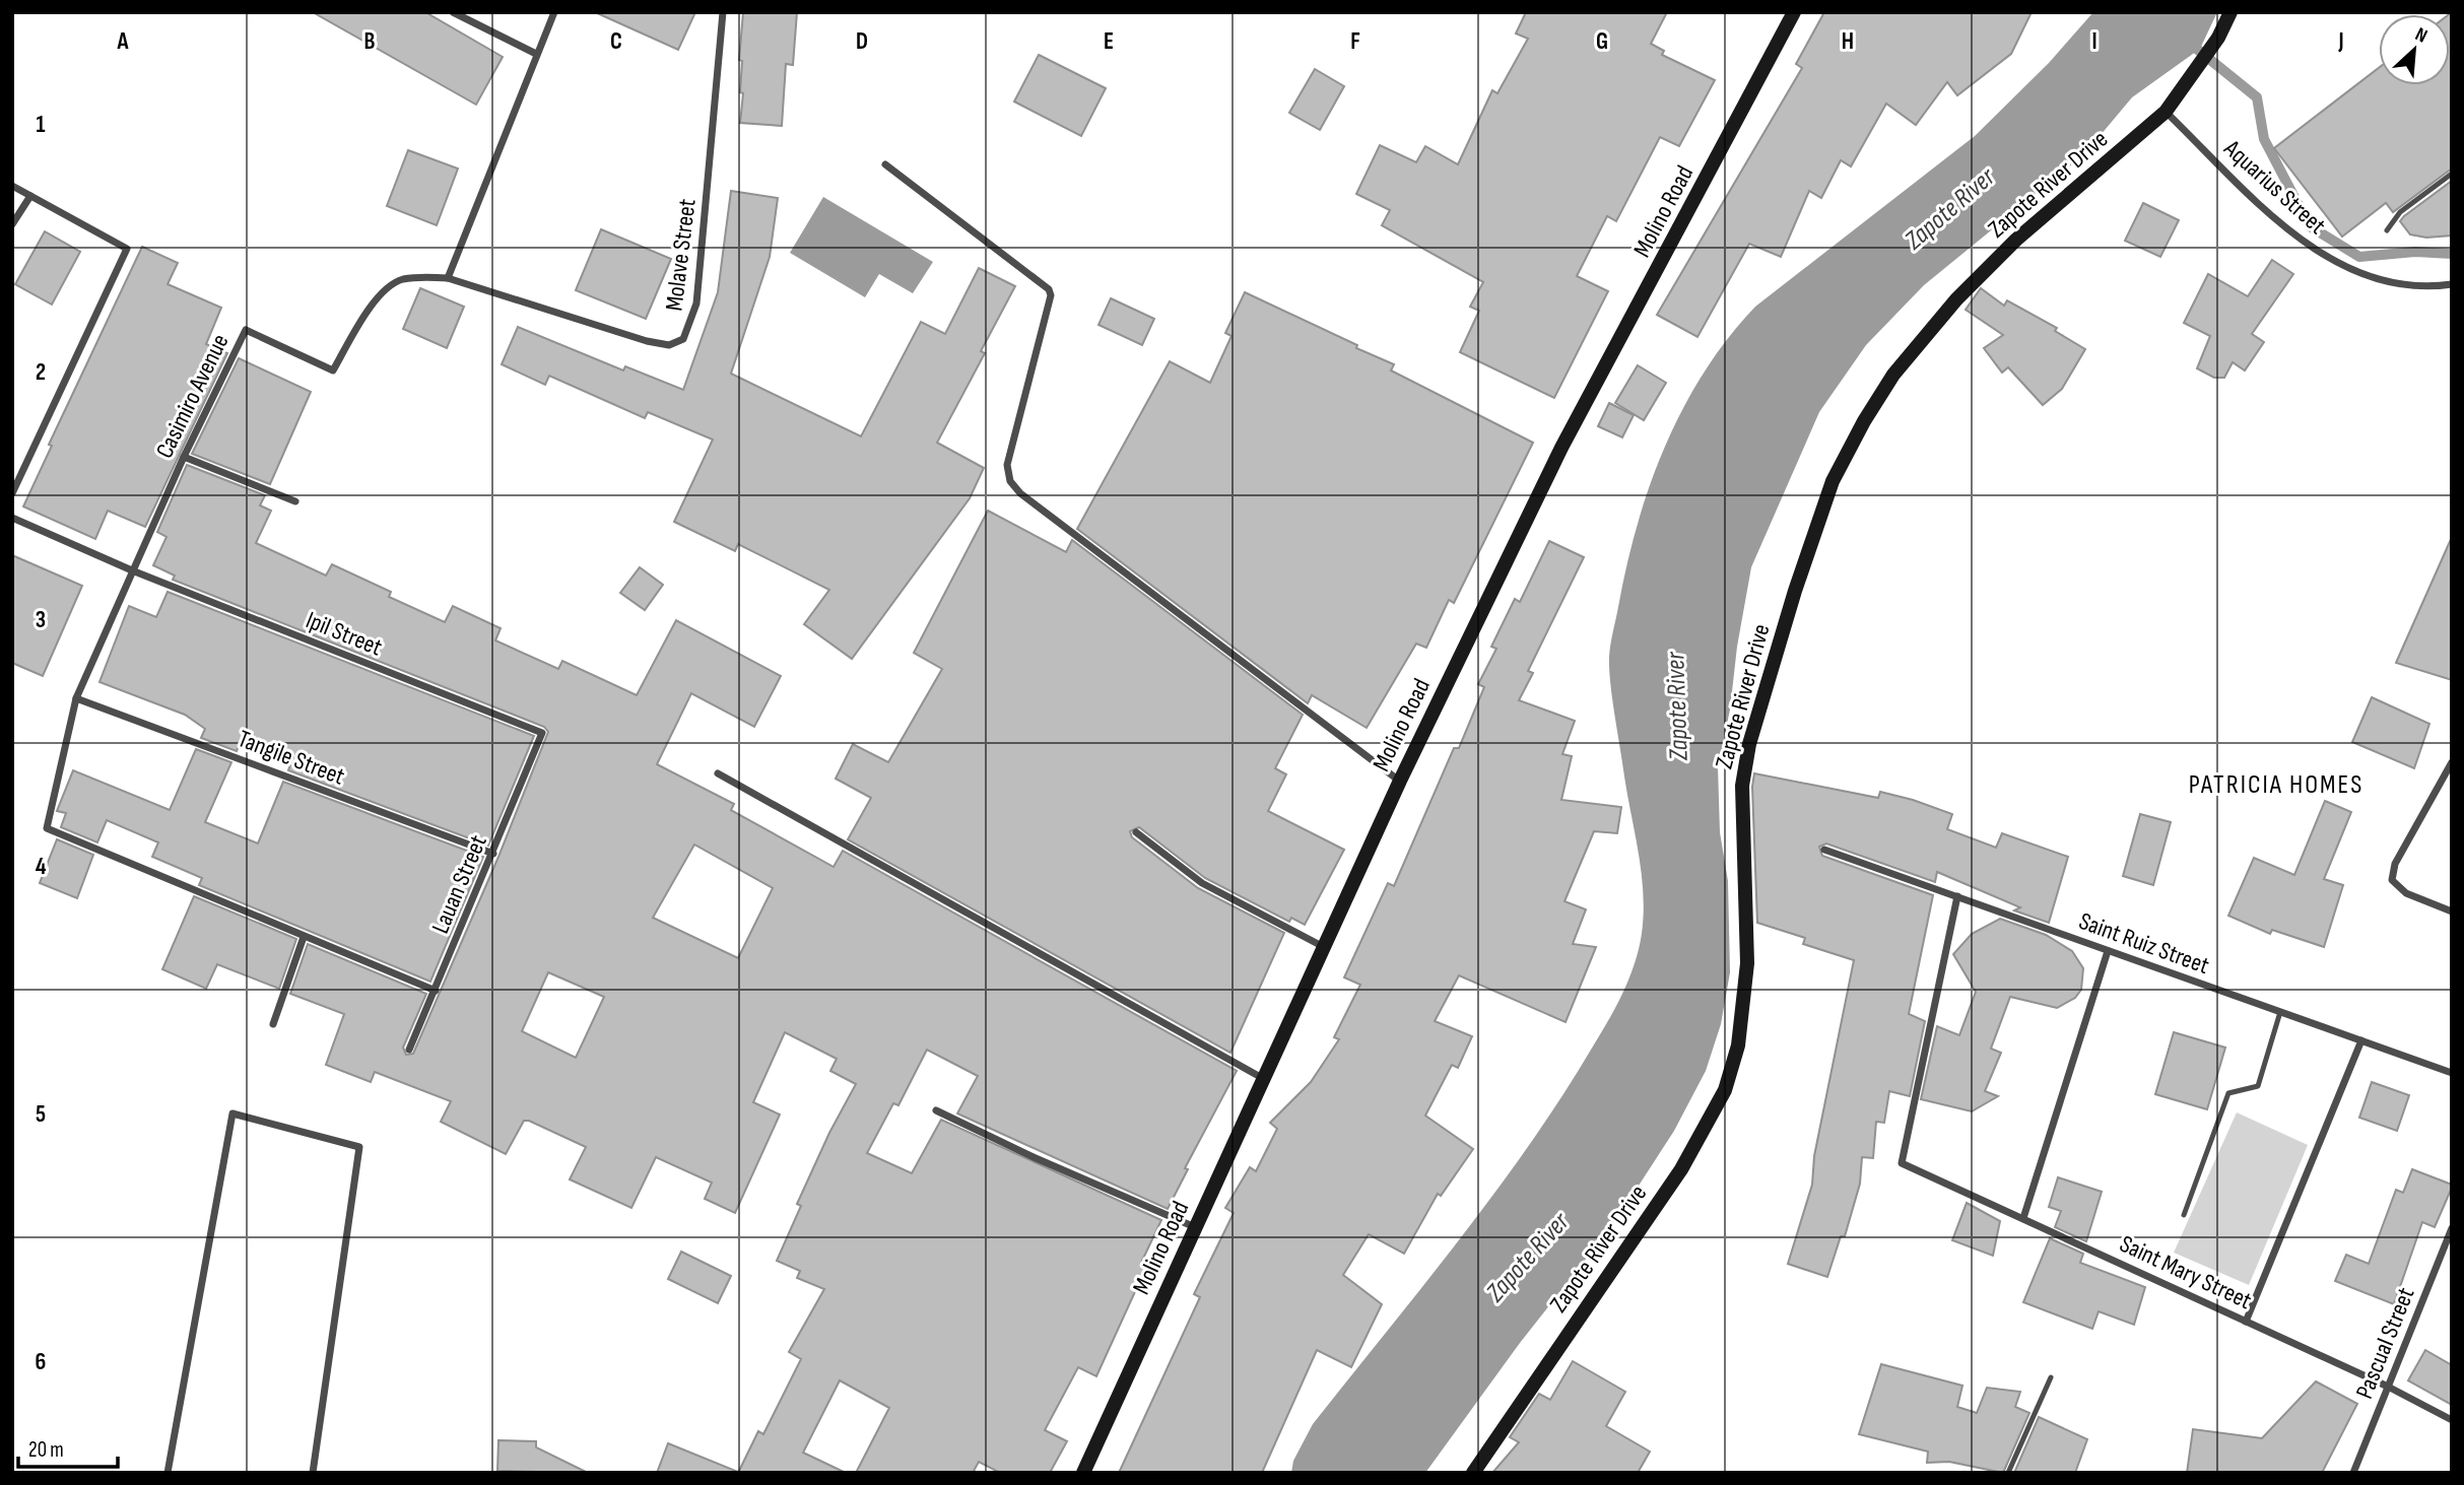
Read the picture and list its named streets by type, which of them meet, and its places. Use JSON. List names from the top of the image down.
{
  "streets": {
    "main road": ["Zapote River Drive", "Molino Road"],
    "street": [
      "Aquarius Street",
      "Molave Street",
      "Casimiro Avenue",
      "Ipil Street",
      "Tangile Street",
      "Lauan Street",
      "Saint Ruiz Street",
      "Saint Mary Street",
      "Pascual Street"
    ]
  },
  "crossings": [
    ["Zapote River Drive", "Aquarius Street"],
    ["Molave Street", "Casimiro Avenue"],
    ["Casimiro Avenue", "Ipil Street"],
    ["Casimiro Avenue", "Tangile Street"],
    ["Ipil Street", "Lauan Street"],
    ["Tangile Street", "Lauan Street"],
    ["Saint Ruiz Street", "Saint Mary Street"],
    ["Saint Mary Street", "Pascual Street"]
  ],
  "districts": ["PATRICIA HOMES"],
  "water": ["Zapote River"],
  "scale_bar": "20 m",
  "north": "top right",
  "grid": {
    "columns": [
      "A",
      "B",
      "C",
      "D",
      "E",
      "F",
      "G",
      "H",
      "I",
      "J"
    ],
    "rows": [
      "1",
      "2",
      "3",
      "4",
      "5",
      "6"
    ]
  }
}
